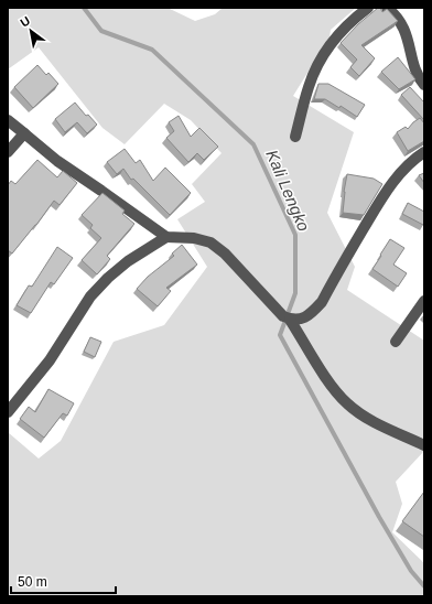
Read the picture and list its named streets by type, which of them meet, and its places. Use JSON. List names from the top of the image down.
{
  "water": ["Kali Lengko"],
  "scale_bar": "50 m",
  "north": "top left"
}
